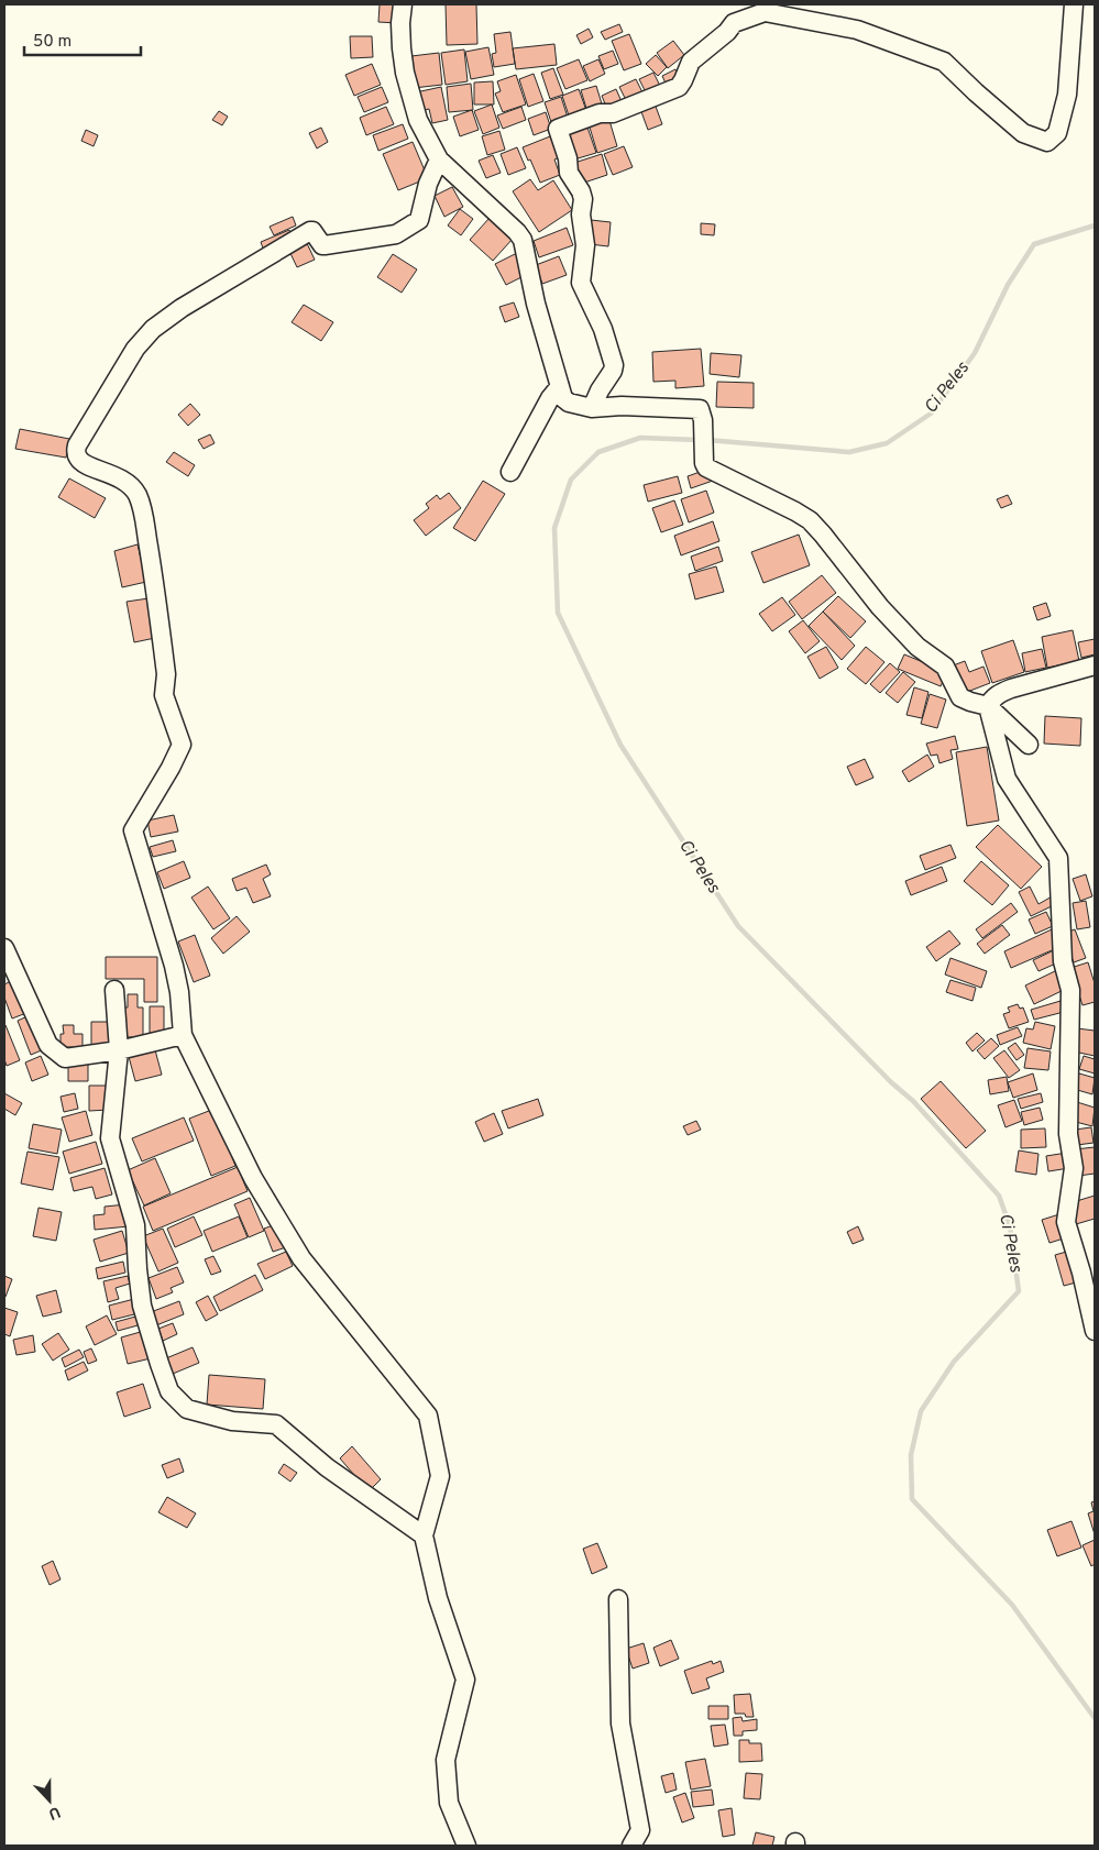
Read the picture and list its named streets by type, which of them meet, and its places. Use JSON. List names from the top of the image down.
{
  "water": ["Ci Peles"],
  "scale_bar": "50 m",
  "north": "bottom"
}
